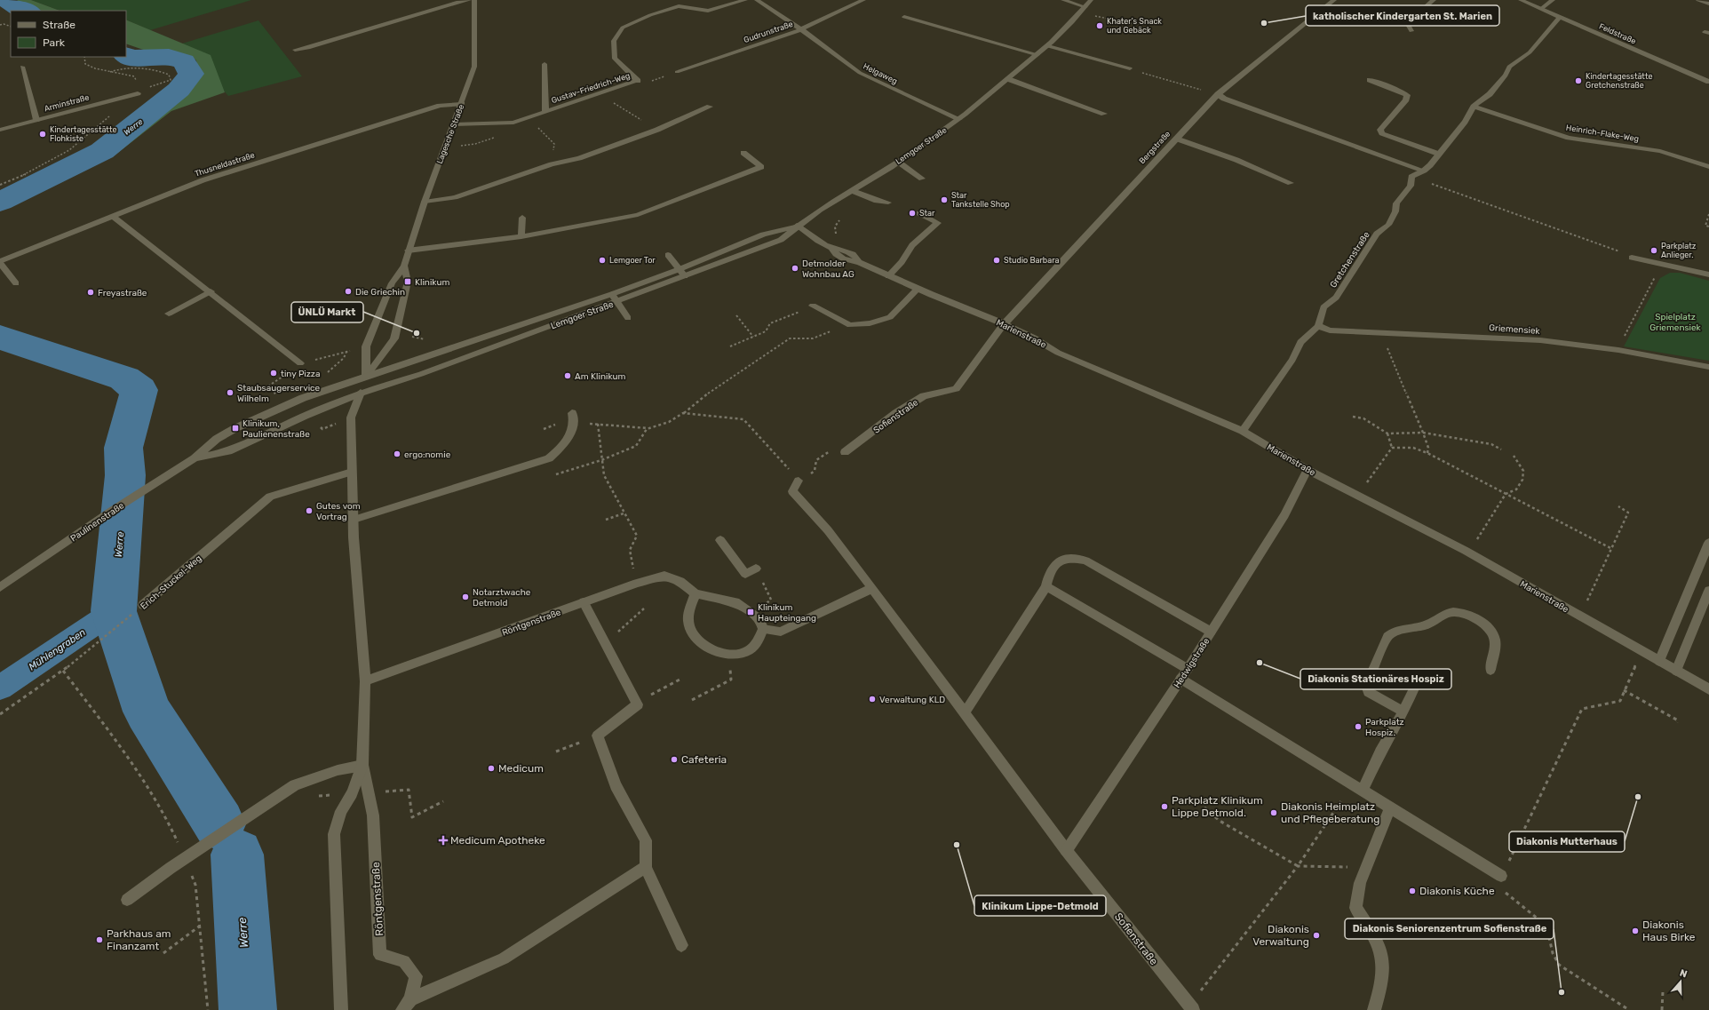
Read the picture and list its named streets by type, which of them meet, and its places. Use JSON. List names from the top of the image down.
{
  "streets": {
    "street": [
      "Gudrunstraße",
      "Feldstraße",
      "Helgaweg",
      "Gustav-Friedrich-Weg",
      "Arminstraße",
      "Heinrich-Flake-Weg",
      "Lagesche Straße",
      "Lemgoer Straße",
      "Bergstraße",
      "Thusneldastraße",
      "Gretchenstraße",
      "Griemensiek",
      "Marienstraße",
      "Sofienstraße",
      "Paulinenstraße",
      "Erich-Stuckel-Weg",
      "Röntgenstraße",
      "Hedwigstraße"
    ]
  },
  "crossings": [
    ["Gudrunstraße", "Helgaweg"],
    ["Feldstraße", "Gretchenstraße"],
    ["Helgaweg", "Lemgoer Straße"],
    ["Gustav-Friedrich-Weg", "Lagesche Straße"],
    ["Heinrich-Flake-Weg", "Gretchenstraße"],
    ["Lagesche Straße", "Lemgoer Straße"],
    ["Lagesche Straße", "Thusneldastraße"],
    ["Lagesche Straße", "Paulinenstraße"],
    ["Lagesche Straße", "Röntgenstraße"],
    ["Lemgoer Straße", "Marienstraße"],
    ["Lemgoer Straße", "Paulinenstraße"],
    ["Lemgoer Straße", "Röntgenstraße"],
    ["Bergstraße", "Marienstraße"],
    ["Bergstraße", "Sofienstraße"],
    ["Gretchenstraße", "Griemensiek"],
    ["Marienstraße", "Sofienstraße"],
    ["Marienstraße", "Hedwigstraße"],
    ["Sofienstraße", "Hedwigstraße"],
    ["Paulinenstraße", "Röntgenstraße"],
    ["Erich-Stuckel-Weg", "Röntgenstraße"]
  ],
  "water": ["Werre", "Mühlengraben"],
  "parks": ["Spielplatz Griemensiek"],
  "places": {
    "other": [
      "katholischer Kindergarten St. Marien",
      "Khater's Snack und Gebäck",
      "Kindertagesstätte Gretchenstraße",
      "Kindertagesstätte Flohkiste",
      "Star Tankstelle Shop",
      "Star",
      "Parkplatz Anlieger.",
      "Lemgoer Tor",
      "Studio Barbara",
      "Detmolder Wohnbau AG",
      "Die Griechin",
      "Freyastraße",
      "ÜNLÜ Markt",
      "tiny Pizza",
      "Am Klinikum",
      "Staubsaugerservice Wilhelm",
      "ergo:nomie",
      "Gutes vom Vortrag",
      "Notarztwache Detmold",
      "Diakonis Stationäres Hospiz",
      "Verwaltung KLD",
      "Parkplatz Hospiz.",
      "Cafeteria",
      "Medicum",
      "Diakonis Mutterhaus",
      "Parkplatz Klinikum Lippe Detmold.",
      "Diakonis Heimplatz und Pflegeberatung",
      "Klinikum Lippe-Detmold",
      "Diakonis Küche",
      "Diakonis Haus Birke",
      "Diakonis Verwaltung",
      "Parkhaus am Finanzamt",
      "Diakonis Seniorenzentrum Sofienstraße"
    ],
    "transit": ["Klinikum", "Klinikum, Paulienenstraße", "Klinikum Haupteingang"],
    "health": ["Medicum Apotheke"]
  },
  "legend": ["Straße", "Park"],
  "north": "top"
}
